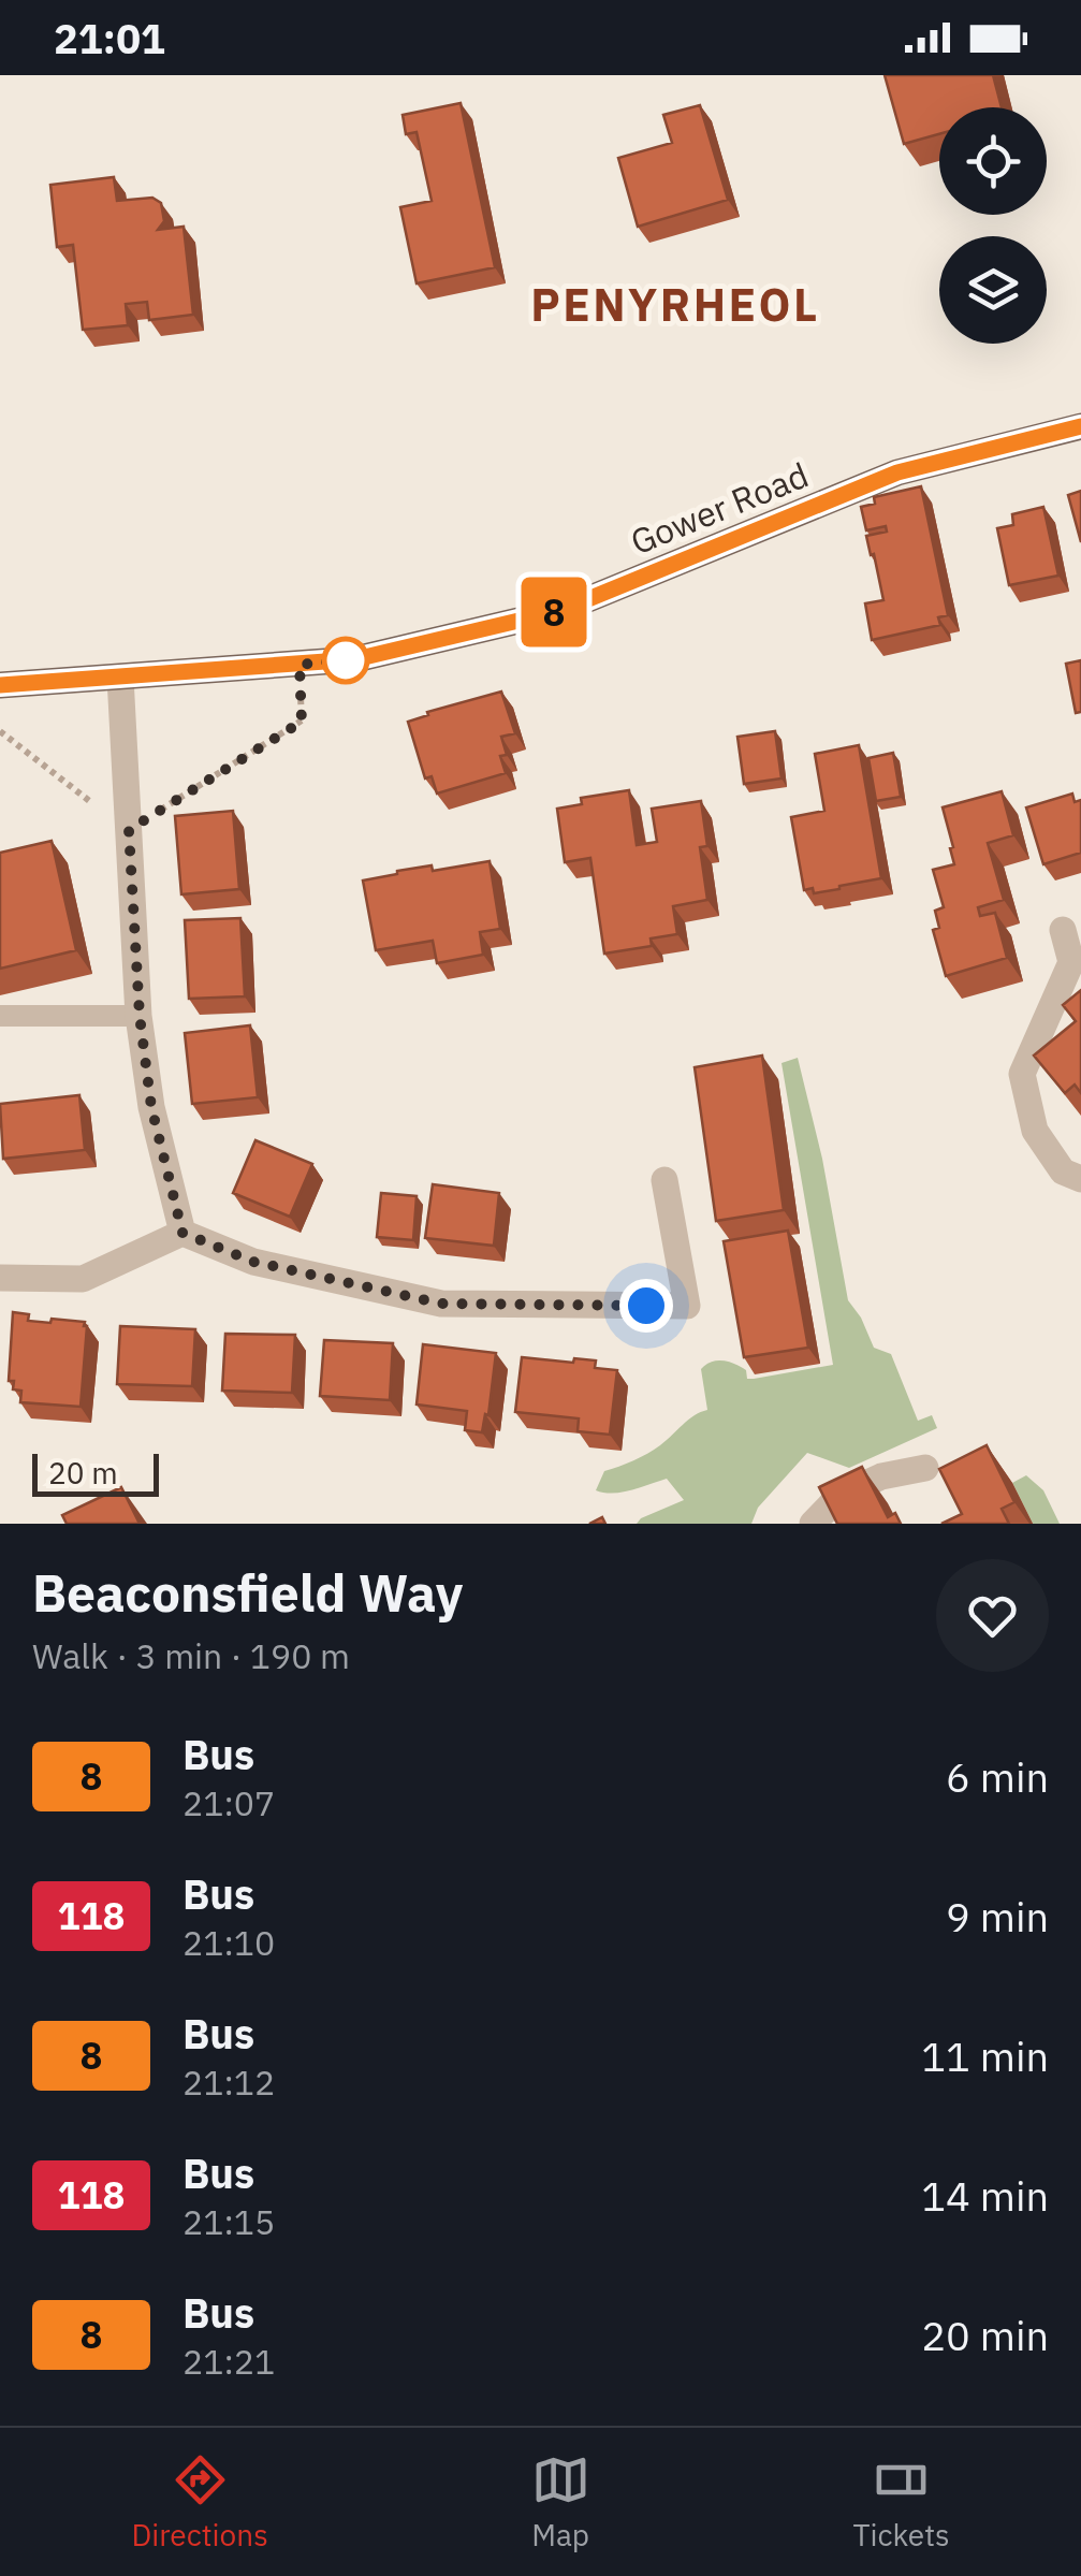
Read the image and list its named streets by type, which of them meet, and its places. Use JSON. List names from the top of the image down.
{
  "streets": {
    "main road": ["Gower Road"]
  },
  "districts": ["PENYRHEOL"],
  "lines": ["bus line 8"],
  "scale_bar": "20 m",
  "page": {
    "status": "21:01",
    "on_map": "8",
    "scale": "20 m",
    "heading": ["Beaconsfield Way", "Walk · 3 min · 190 m"],
    "list": [
      {
        "mark": "8",
        "name": "Bus",
        "note": "21:07",
        "value": "6 min"
      },
      {
        "mark": "118",
        "name": "Bus",
        "note": "21:10",
        "value": "9 min"
      },
      {
        "mark": "8",
        "name": "Bus",
        "note": "21:12",
        "value": "11 min"
      },
      {
        "mark": "118",
        "name": "Bus",
        "note": "21:15",
        "value": "14 min"
      },
      {
        "mark": "8",
        "name": "Bus",
        "note": "21:21",
        "value": "20 min"
      }
    ],
    "tabs": ["Directions", "Map", "Tickets"]
  }
}
